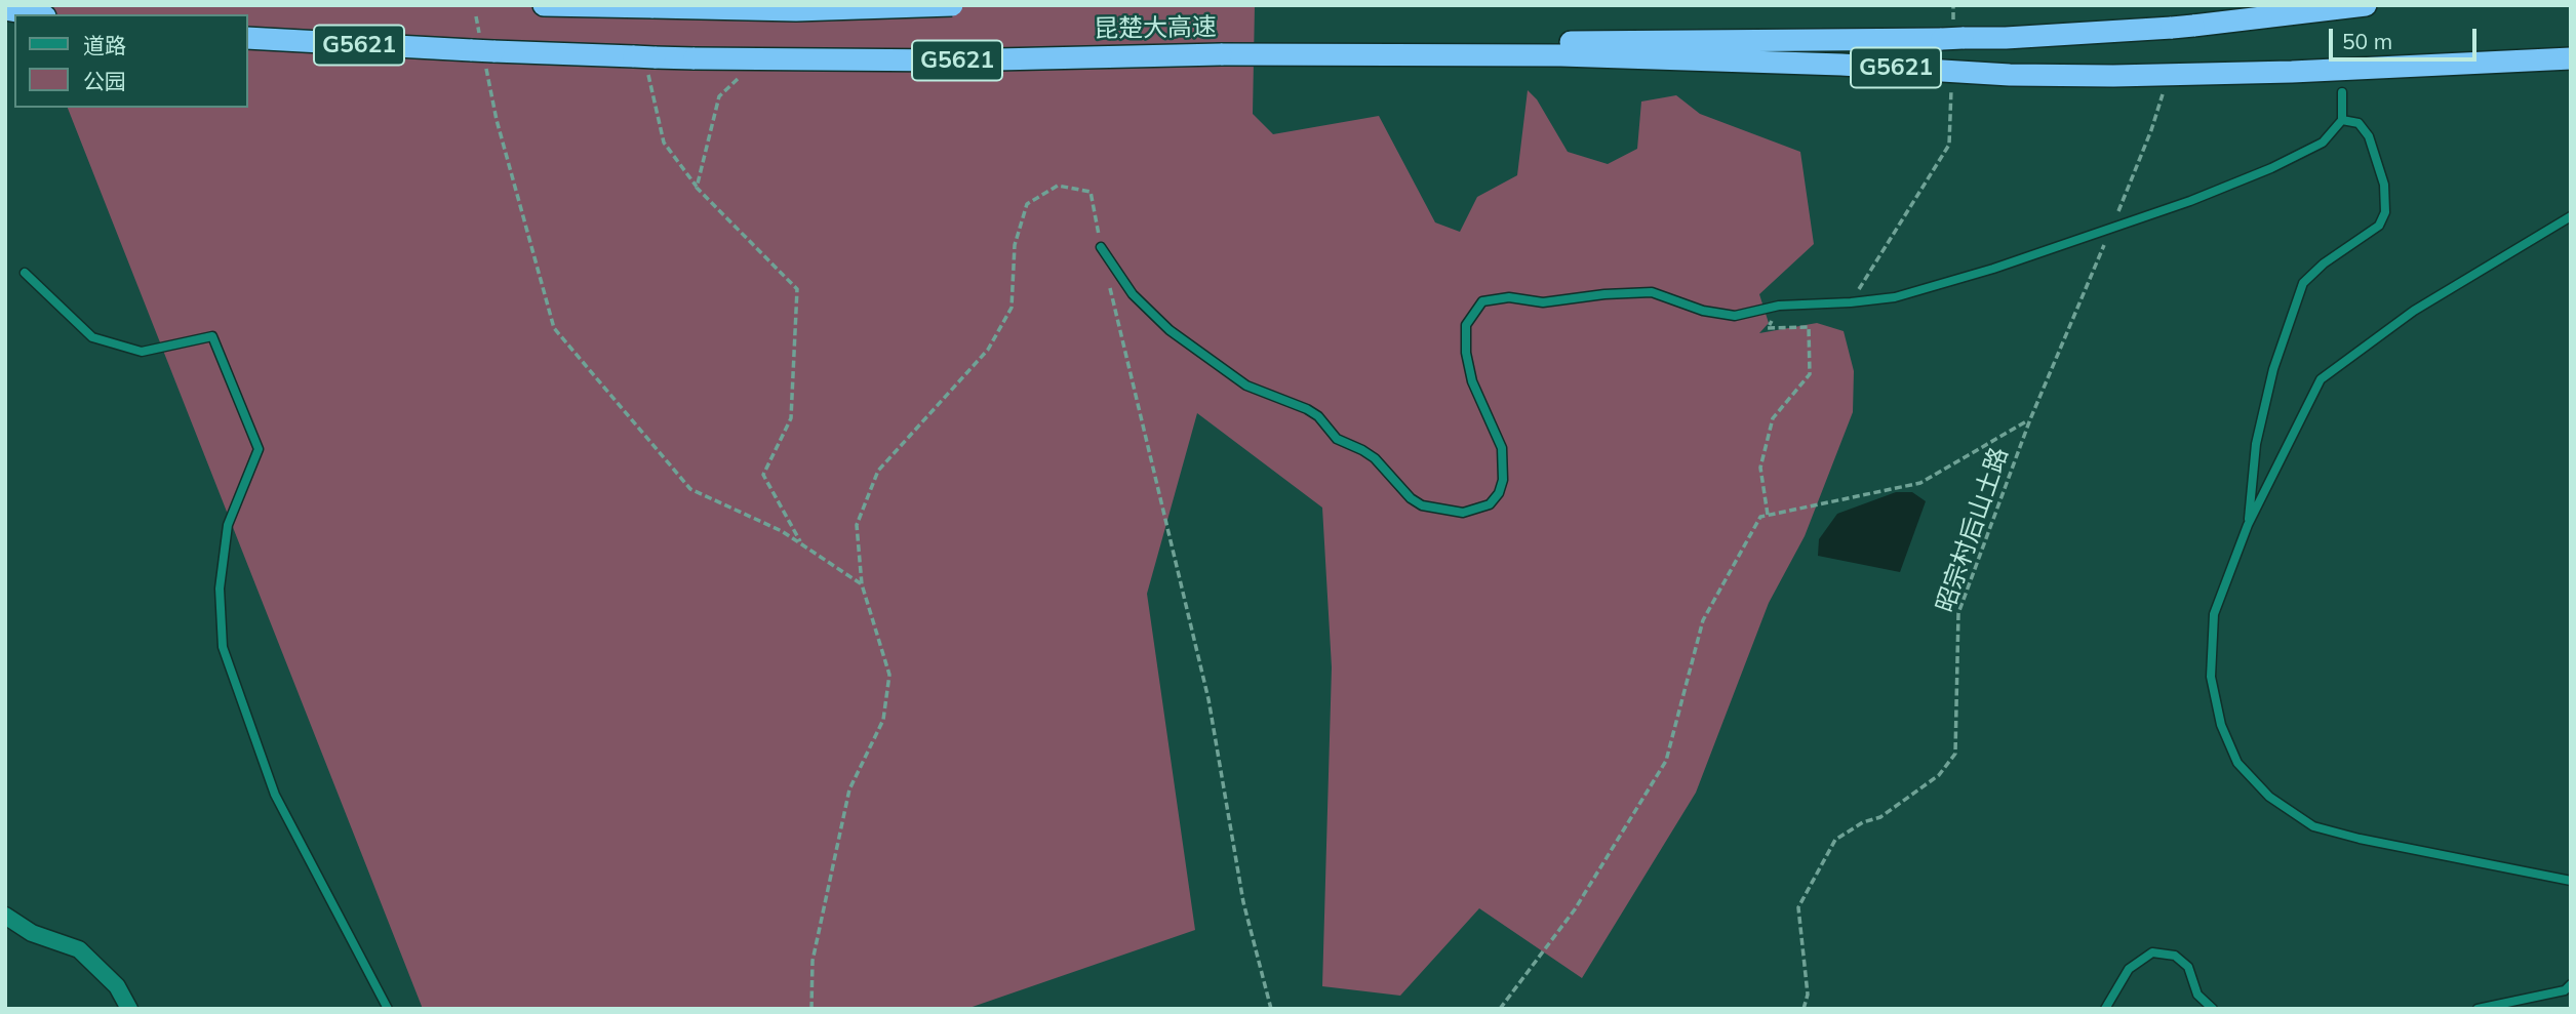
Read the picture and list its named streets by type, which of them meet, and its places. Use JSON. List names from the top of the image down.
{
  "streets": {
    "highway": ["昆楚大高速", "G5621"],
    "path": ["昭宗村后山土路"]
  },
  "crossings": [
    ["昆楚大高速", "G5621"]
  ],
  "legend": ["道路", "公园"],
  "scale_bar": "50 m"
}
